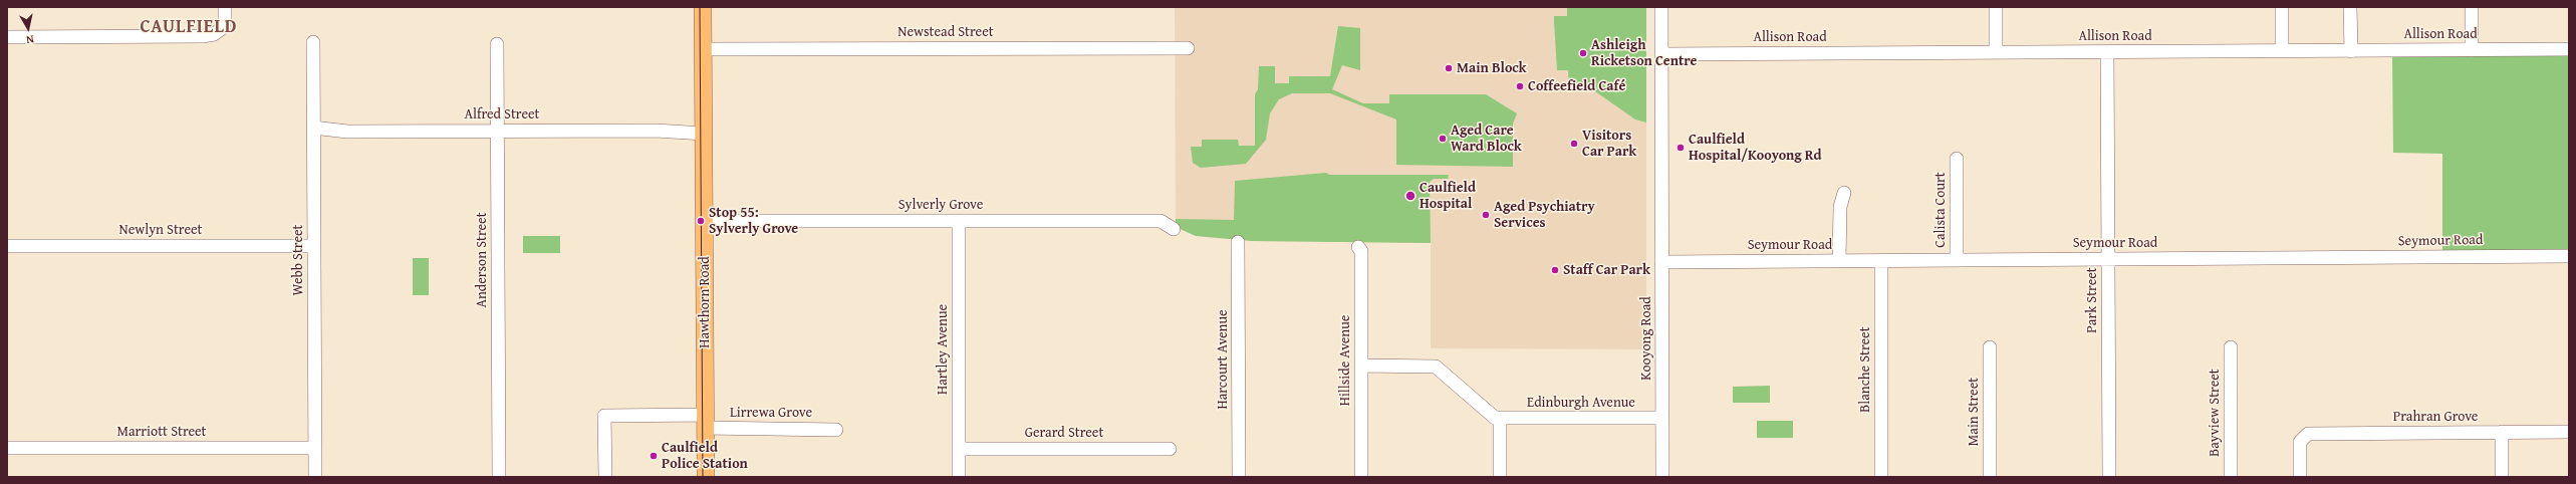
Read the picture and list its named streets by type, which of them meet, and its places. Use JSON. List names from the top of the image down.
{
  "streets": {
    "main road": ["Hawthorn Road"],
    "street": [
      "Newstead Street",
      "Allison Road",
      "Alfred Street",
      "Sylverly Grove",
      "Calista Court",
      "Newlyn Street",
      "Seymour Road",
      "Webb Street",
      "Anderson Street",
      "Park Street",
      "Kooyong Road",
      "Hartley Avenue",
      "Harcourt Avenue",
      "Hillside Avenue",
      "Blanche Street",
      "Edinburgh Avenue",
      "Main Street",
      "Lirrewa Grove",
      "Bayview Street",
      "Prahran Grove",
      "Marriott Street",
      "Gerard Street"
    ]
  },
  "crossings": [
    ["Newstead Street", "Hawthorn Road"],
    ["Allison Road", "Park Street"],
    ["Allison Road", "Kooyong Road"],
    ["Alfred Street", "Webb Street"],
    ["Alfred Street", "Anderson Street"],
    ["Alfred Street", "Hawthorn Road"],
    ["Sylverly Grove", "Hawthorn Road"],
    ["Sylverly Grove", "Hartley Avenue"],
    ["Calista Court", "Seymour Road"],
    ["Newlyn Street", "Webb Street"],
    ["Seymour Road", "Park Street"],
    ["Seymour Road", "Kooyong Road"],
    ["Seymour Road", "Blanche Street"],
    ["Webb Street", "Marriott Street"],
    ["Hawthorn Road", "Lirrewa Grove"],
    ["Kooyong Road", "Edinburgh Avenue"],
    ["Hartley Avenue", "Gerard Street"],
    ["Hillside Avenue", "Edinburgh Avenue"]
  ],
  "districts": ["CAULFIELD"],
  "places": [
    "Ashleigh Ricketson Centre",
    "Main Block",
    "Coffeefield Café",
    "Aged Care Ward Block",
    "Visitors Car Park",
    "Caulfield Hospital/Kooyong Rd",
    "Caulfield Hospital",
    "Aged Psychiatry Services",
    "Stop 55: Sylverly Grove",
    "Staff Car Park",
    "Caulfield Police Station"
  ],
  "north": "bottom"
}
